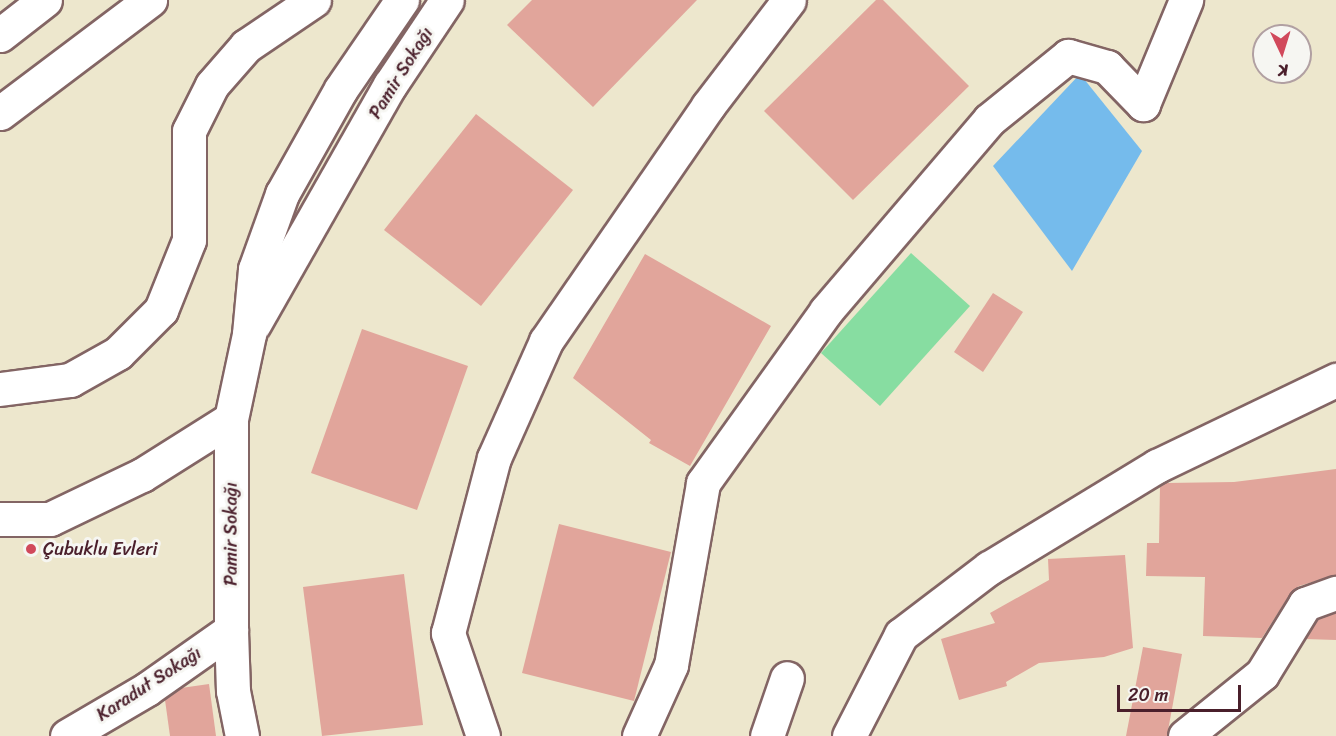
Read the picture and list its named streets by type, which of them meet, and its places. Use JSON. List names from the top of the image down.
{
  "streets": {
    "main road": ["Pamir Sokağı", "Karadut Sokağı"]
  },
  "crossings": [
    ["Pamir Sokağı", "Karadut Sokağı"]
  ],
  "places": ["Çubuklu Evleri"],
  "scale_bar": "20 m",
  "north": "bottom"
}
